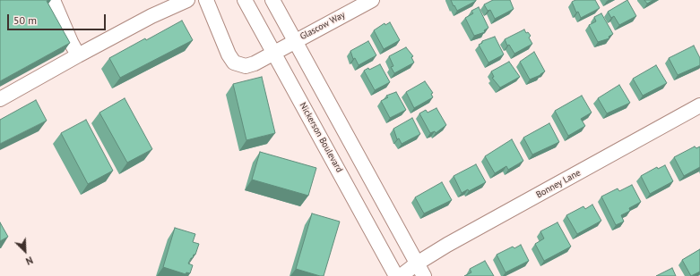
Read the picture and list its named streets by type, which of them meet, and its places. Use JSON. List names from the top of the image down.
{
  "streets": {
    "street": ["Glascow Way", "Nickerson Boulevard", "Bonney Lane"]
  },
  "crossings": [
    ["Glascow Way", "Nickerson Boulevard"]
  ],
  "scale_bar": "50 m",
  "north": "bottom right"
}
